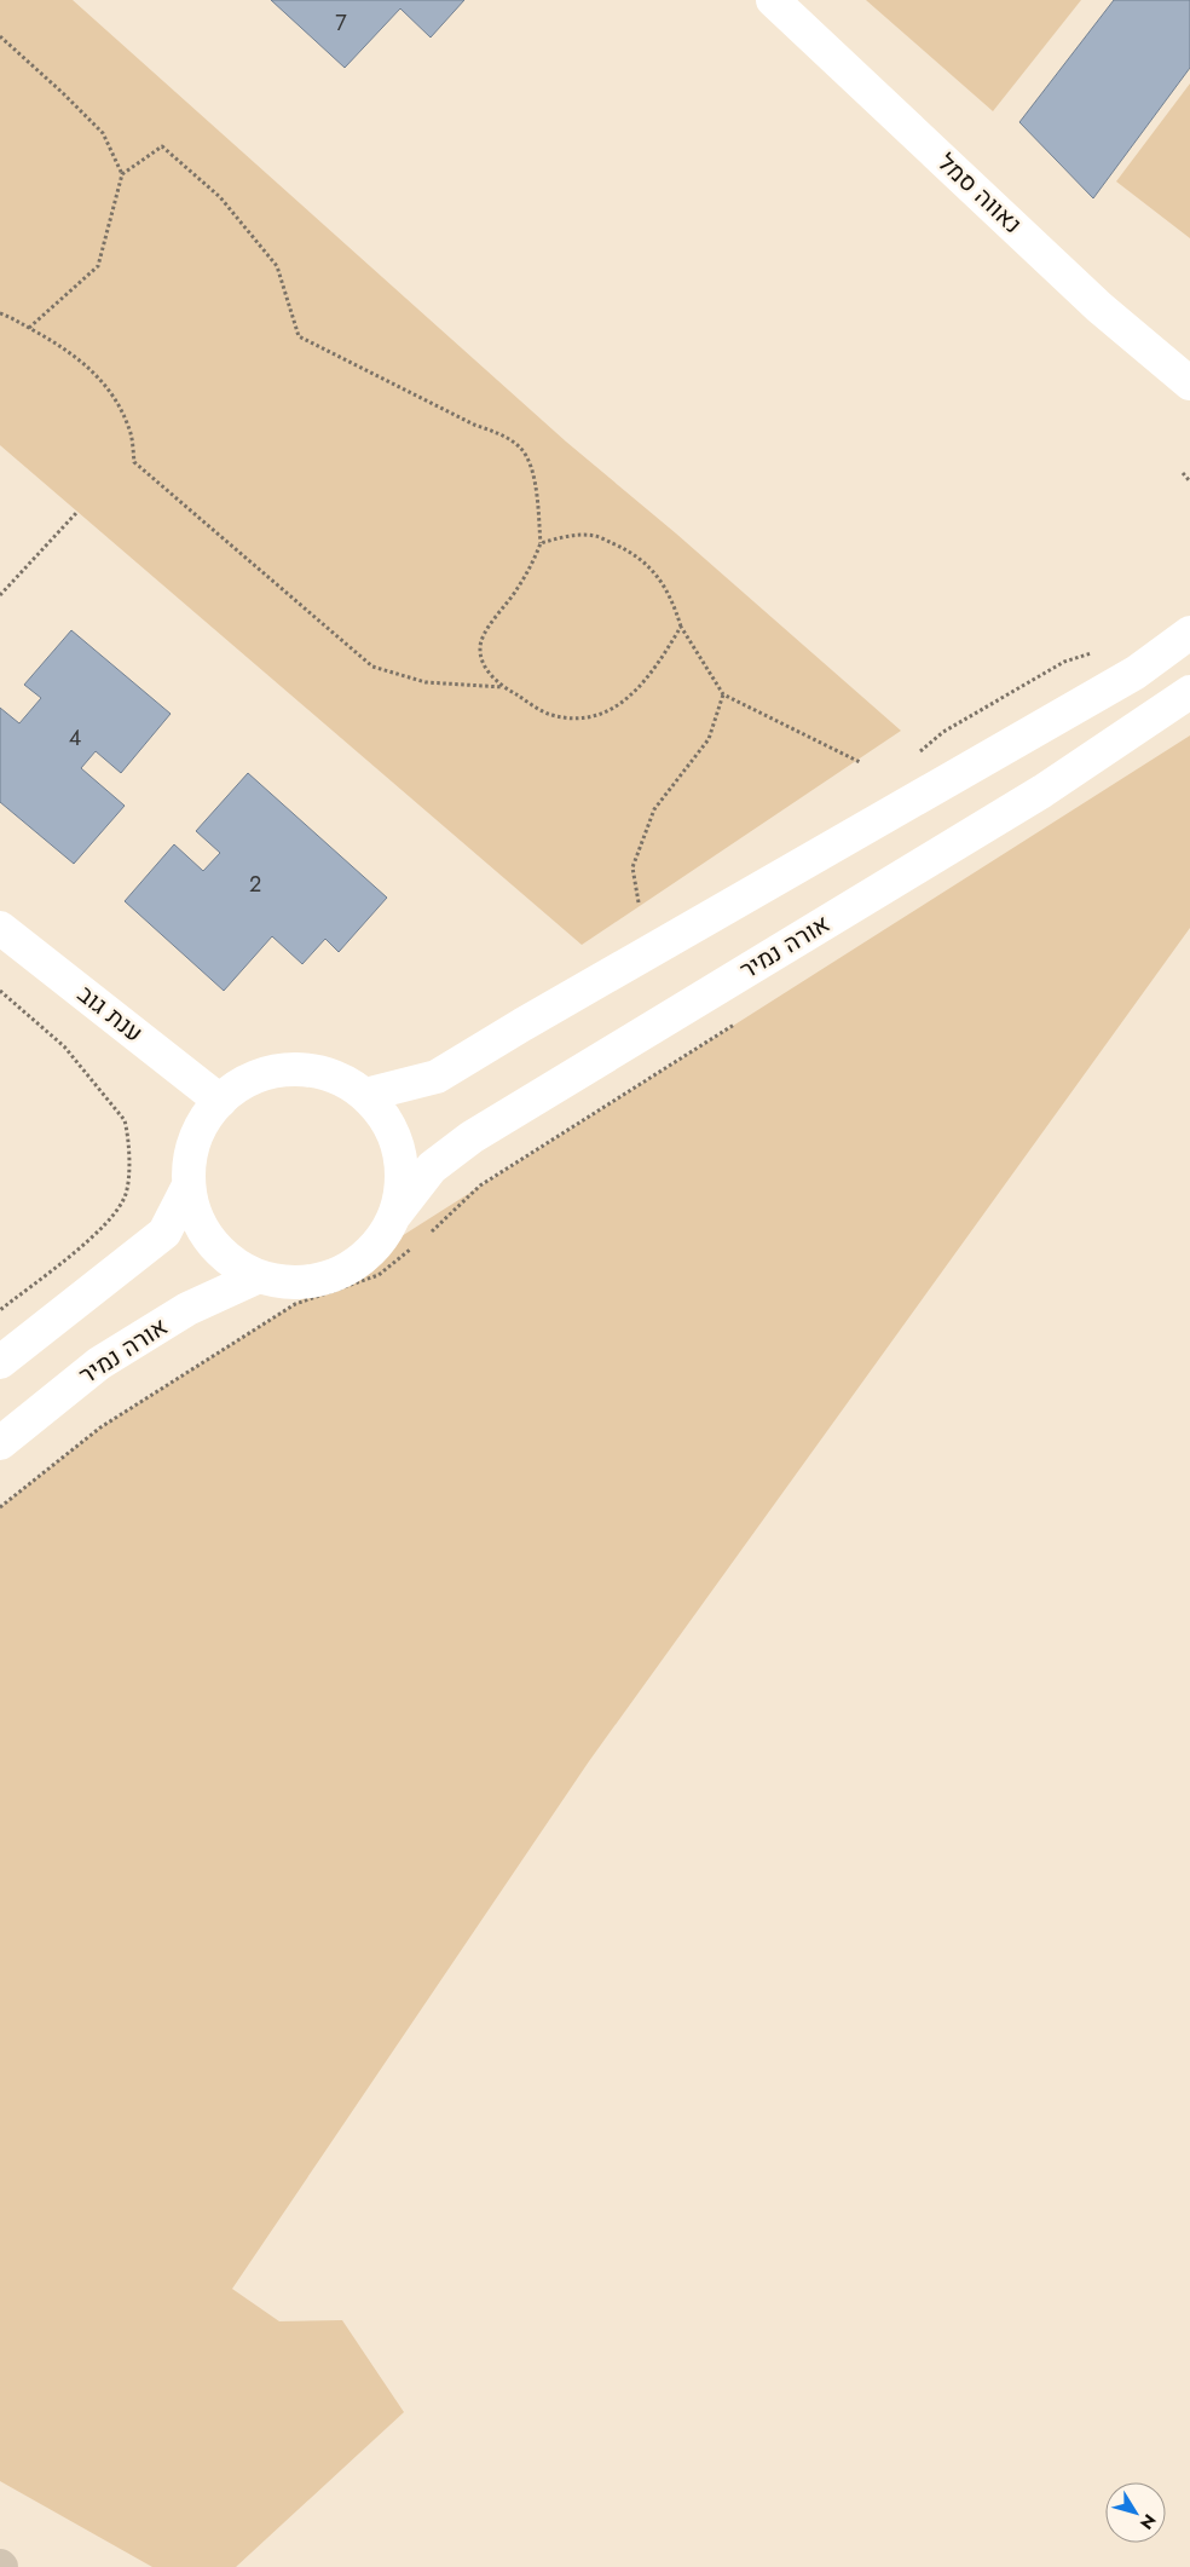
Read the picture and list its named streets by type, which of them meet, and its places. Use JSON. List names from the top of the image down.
{
  "streets": {
    "street": ["נאווה סמל", "אורה נמיר", "ענת גוב"]
  },
  "crossings": [
    ["אורה נמיר", "ענת גוב"]
  ],
  "house_numbers": ["7", "4", "2"],
  "north": "bottom right"
}
